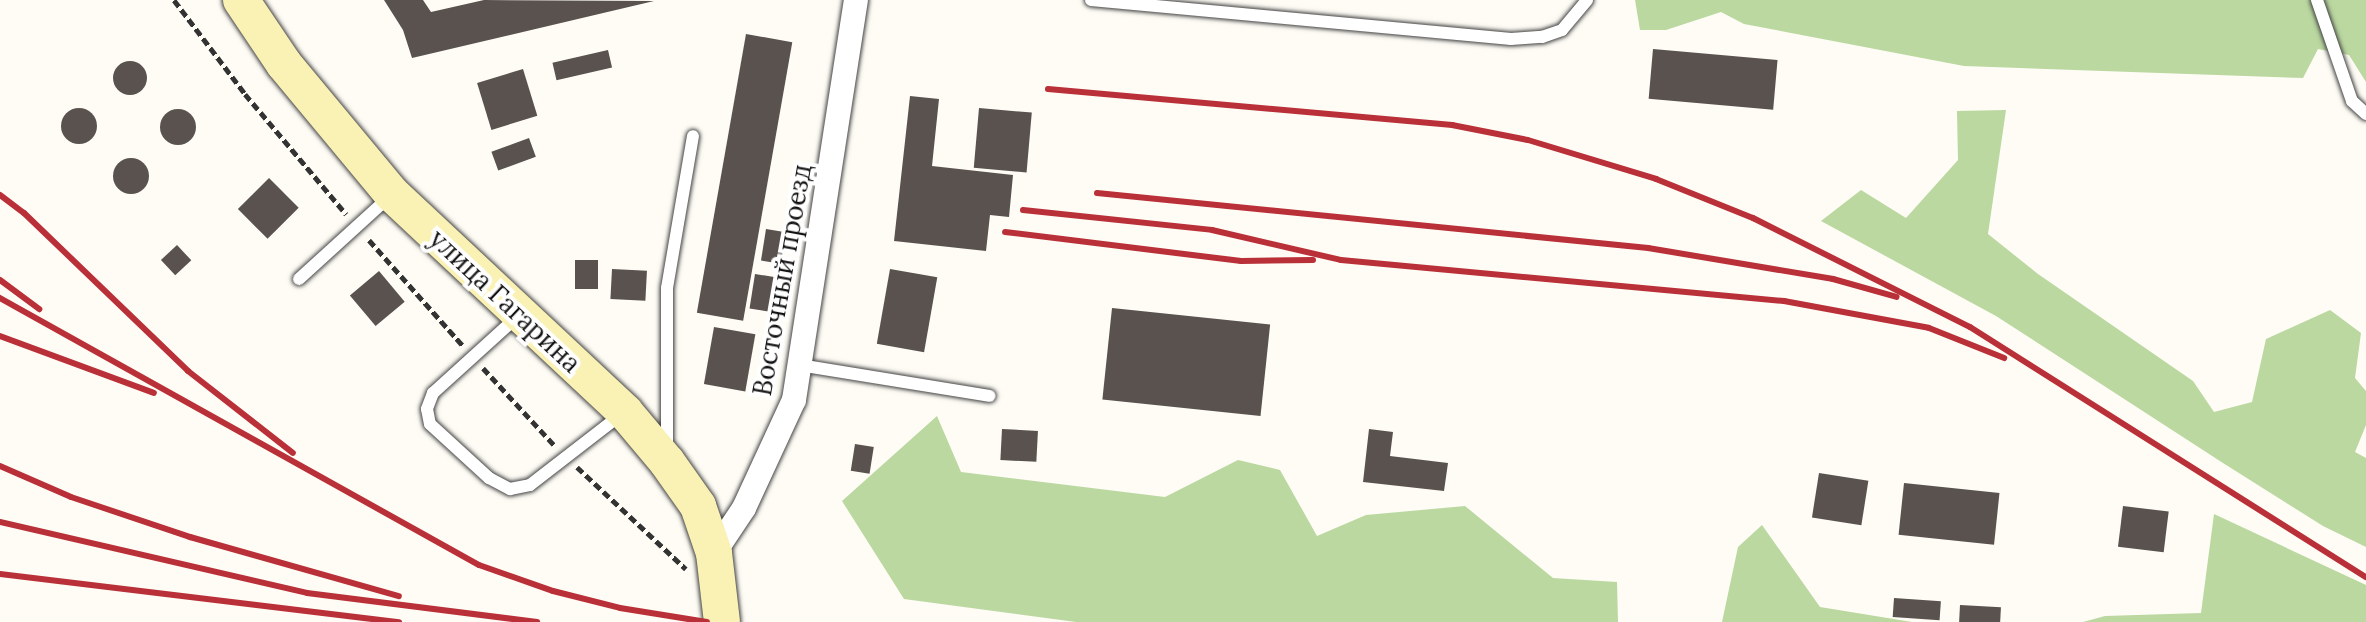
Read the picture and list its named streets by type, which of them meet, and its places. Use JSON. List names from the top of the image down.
{
  "streets": {
    "main road": ["улица Гагарина"],
    "street": ["Восточный проезд"]
  },
  "crossings": [
    ["Восточный проезд", "улица Гагарина"]
  ]
}
